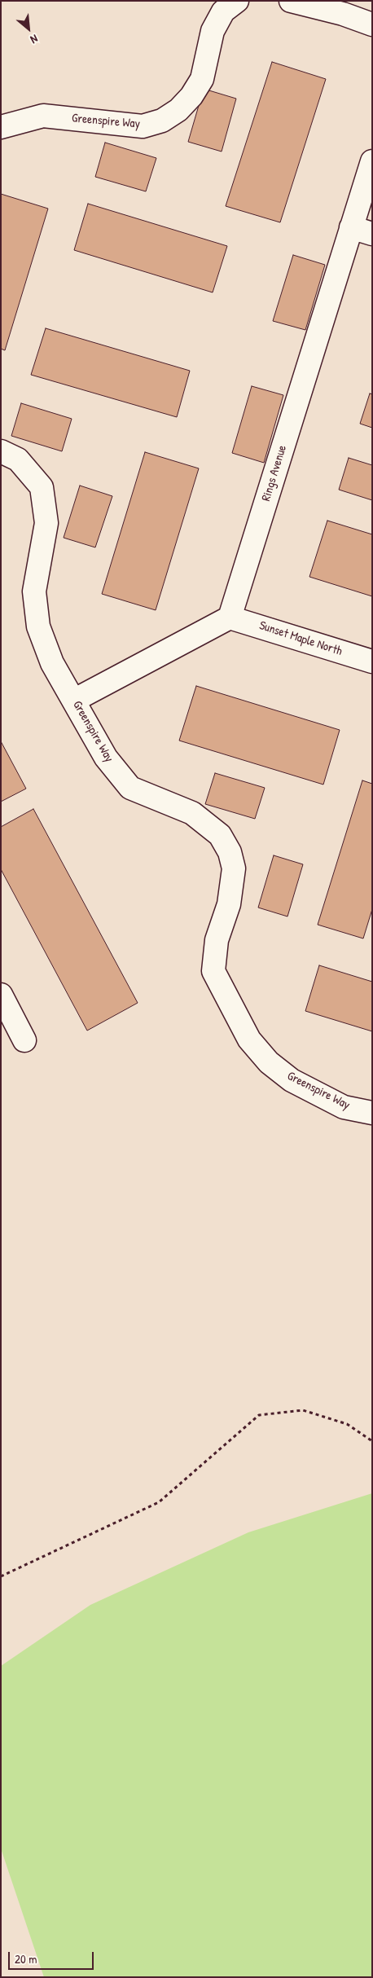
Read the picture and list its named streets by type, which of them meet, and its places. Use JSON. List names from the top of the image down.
{
  "streets": {
    "street": ["Greenspire Way", "Rings Avenue", "Sunset Maple North"]
  },
  "crossings": [
    ["Rings Avenue", "Sunset Maple North"]
  ],
  "scale_bar": "20 m",
  "north": "bottom right"
}
